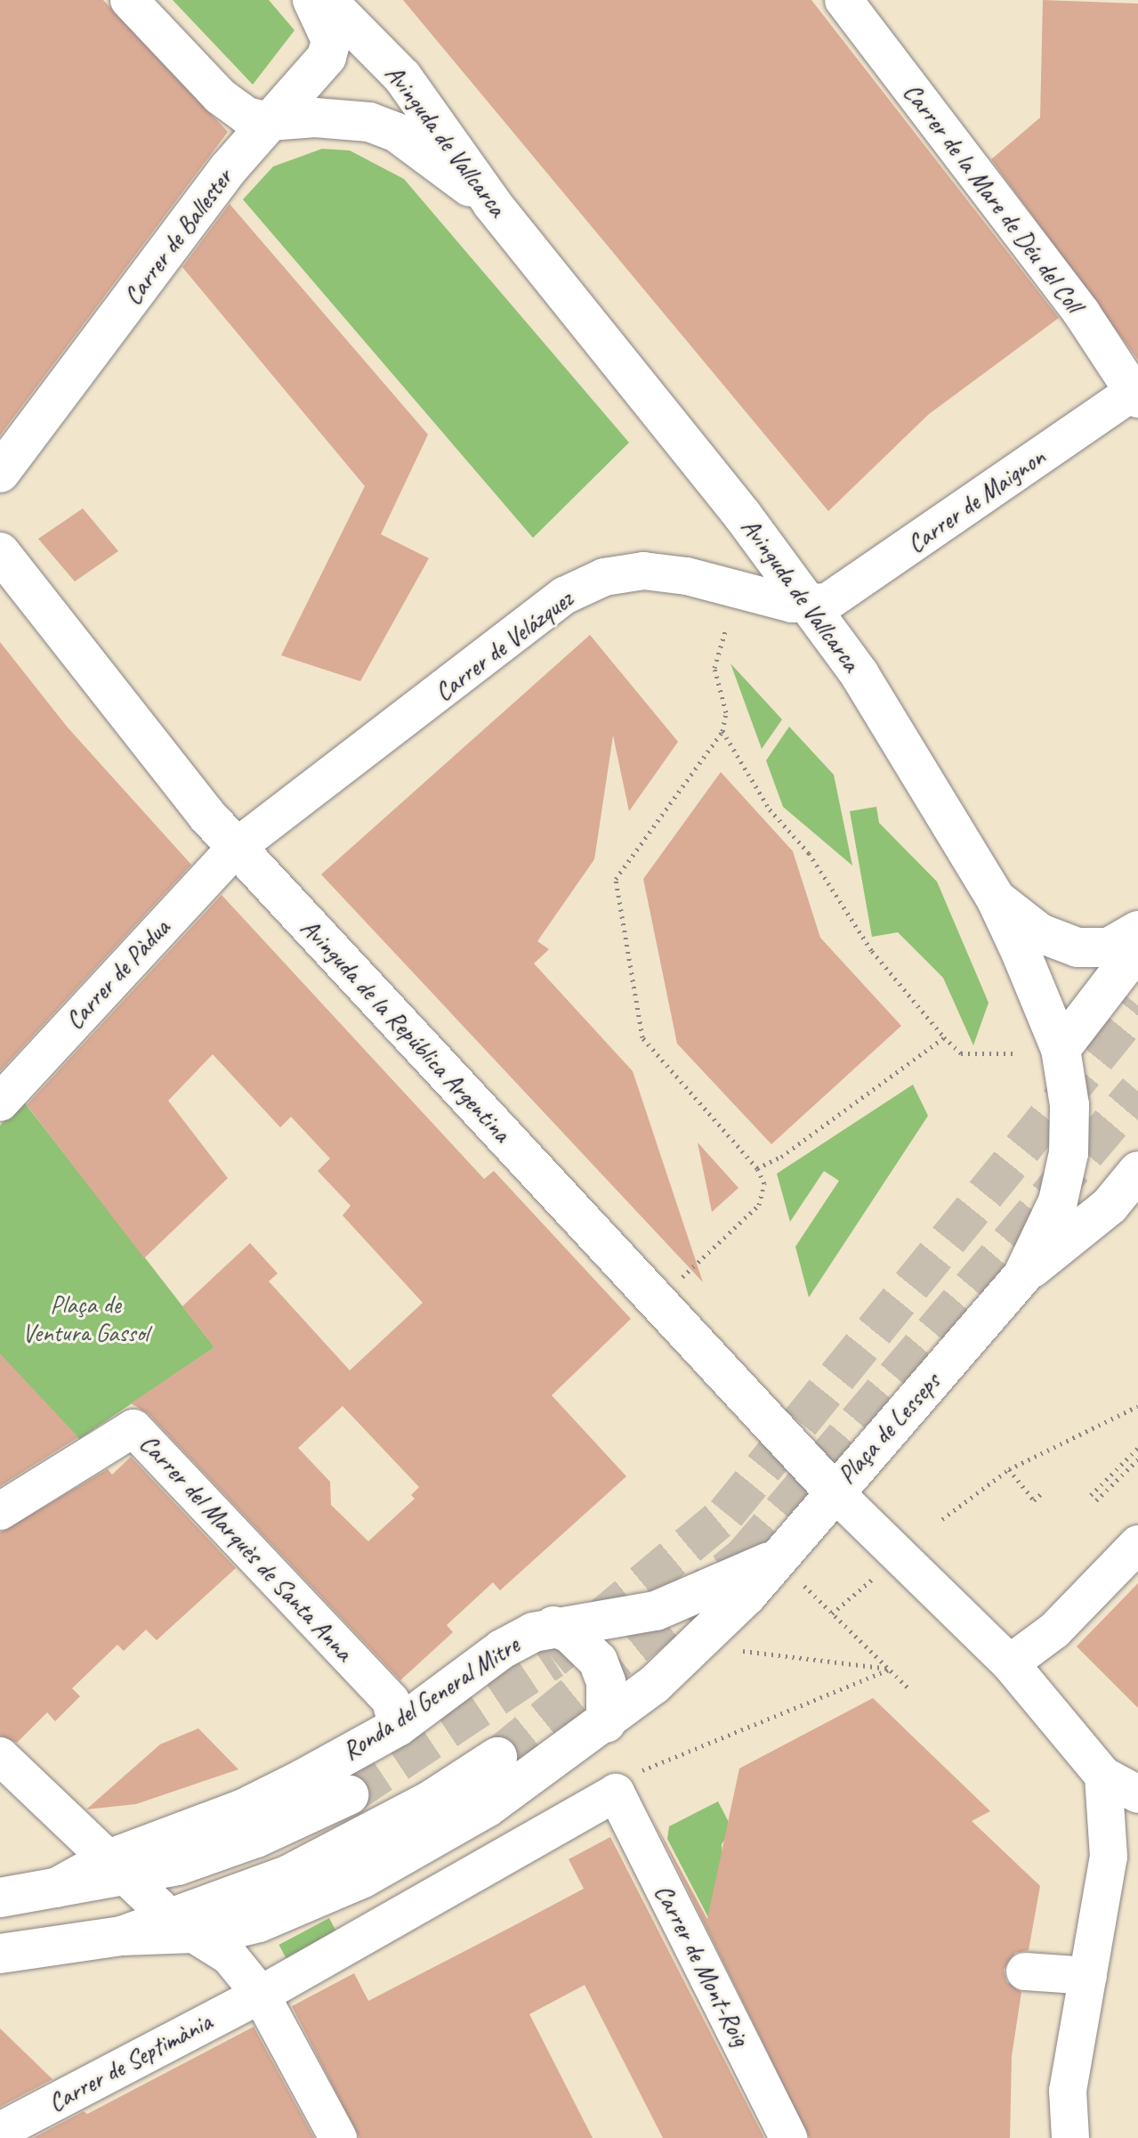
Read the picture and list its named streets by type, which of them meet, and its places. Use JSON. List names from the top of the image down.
{
  "streets": {
    "main road": [
      "Avinguda de Vallcarca",
      "Carrer de Ballester",
      "Avinguda de la República Argentina",
      "Plaça de Lesseps",
      "Ronda del General Mitre"
    ],
    "street": [
      "Carrer de la Mare de Déu del Coll",
      "Carrer de Maignon",
      "Carrer de Velázquez",
      "Carrer de Pàdua",
      "Carrer del Marquès de Santa Anna",
      "Carrer de Mont-Roig",
      "Carrer de Septimània"
    ]
  },
  "crossings": [
    ["Avinguda de Vallcarca", "Carrer de Maignon"],
    ["Avinguda de Vallcarca", "Carrer de Velázquez"],
    ["Avinguda de Vallcarca", "Plaça de Lesseps"],
    ["Carrer de la Mare de Déu del Coll", "Carrer de Maignon"],
    ["Carrer de Maignon", "Carrer de Velázquez"],
    ["Carrer de Velázquez", "Carrer de Pàdua"],
    ["Carrer de Velázquez", "Avinguda de la República Argentina"],
    ["Carrer de Pàdua", "Avinguda de la República Argentina"],
    ["Avinguda de la República Argentina", "Plaça de Lesseps"],
    ["Avinguda de la República Argentina", "Ronda del General Mitre"],
    ["Plaça de Lesseps", "Ronda del General Mitre"],
    ["Carrer del Marquès de Santa Anna", "Ronda del General Mitre"]
  ],
  "parks": ["Plaça de Ventura Gassol"]
}
